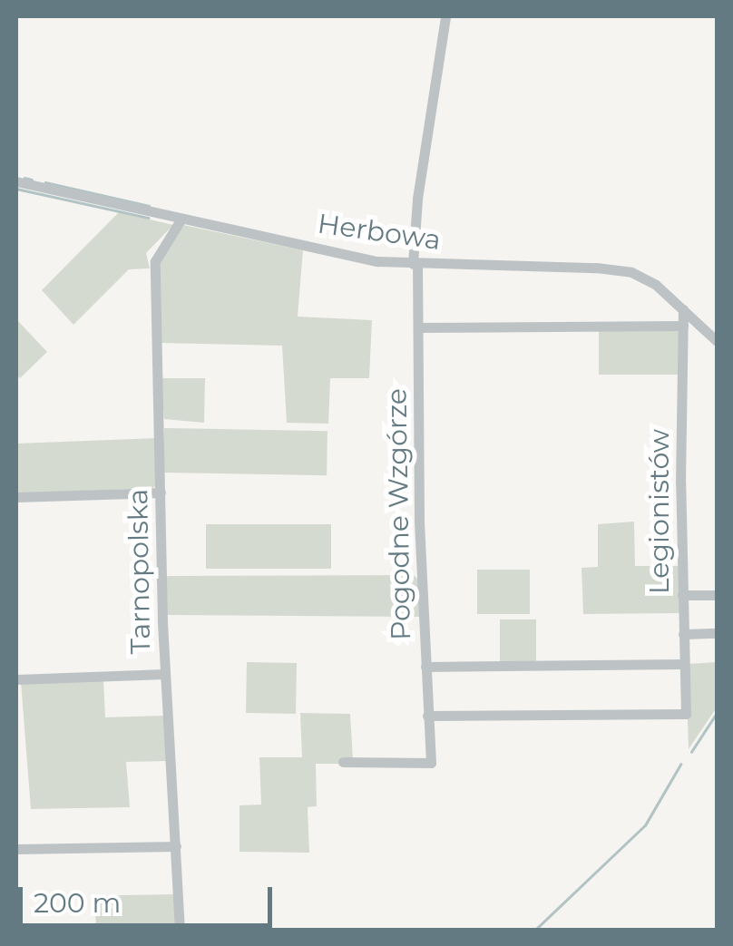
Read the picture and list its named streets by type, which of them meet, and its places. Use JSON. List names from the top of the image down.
{
  "streets": {
    "street": [
      "Herbowa",
      "Legionistów",
      "Pogodne Wzgórze",
      "Tarnopolska"
    ]
  },
  "crossings": [
    ["Herbowa", "Legionistów"],
    ["Herbowa", "Pogodne Wzgórze"],
    ["Herbowa", "Tarnopolska"],
    ["Legionistów", "Pogodne Wzgórze"]
  ],
  "scale_bar": "200 m"
}
